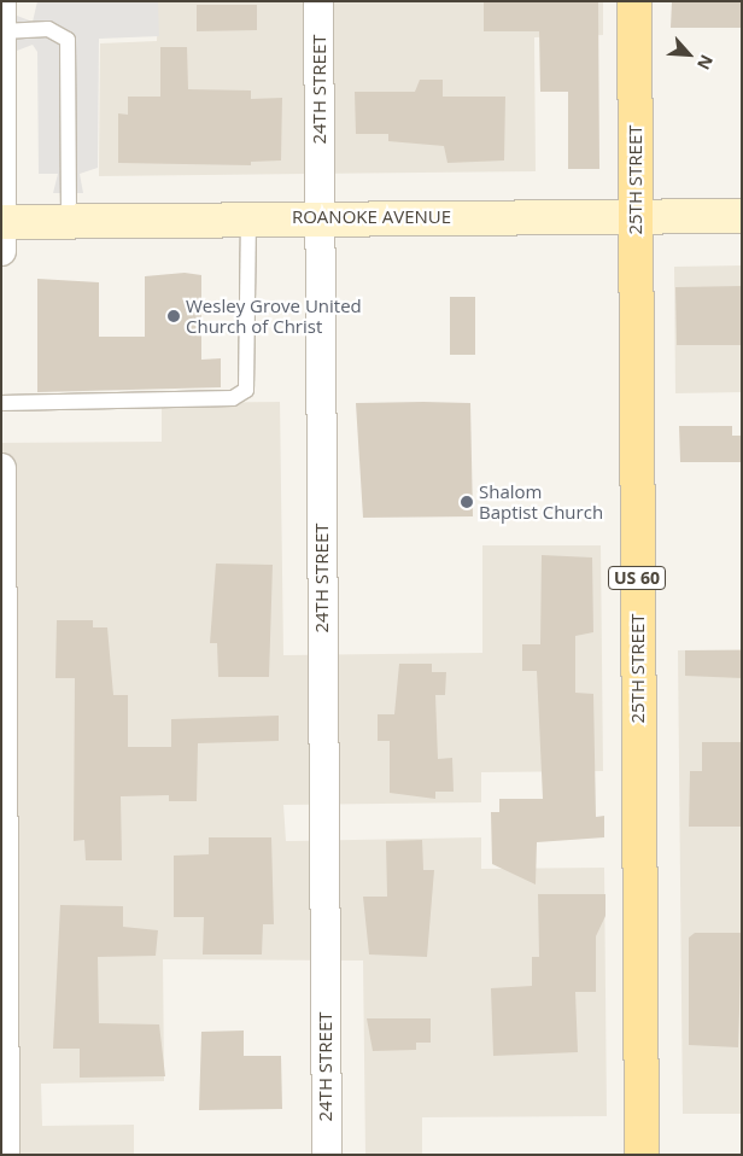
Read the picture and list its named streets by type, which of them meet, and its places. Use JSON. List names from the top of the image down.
{
  "streets": {
    "main road": ["25TH STREET", "US 60"],
    "street": ["24TH STREET", "ROANOKE AVENUE"]
  },
  "crossings": [
    ["24TH STREET", "ROANOKE AVENUE"],
    ["25TH STREET", "ROANOKE AVENUE"]
  ],
  "places": ["Wesley Grove United Church of Christ", "Shalom Baptist Church"],
  "north": "bottom right"
}
